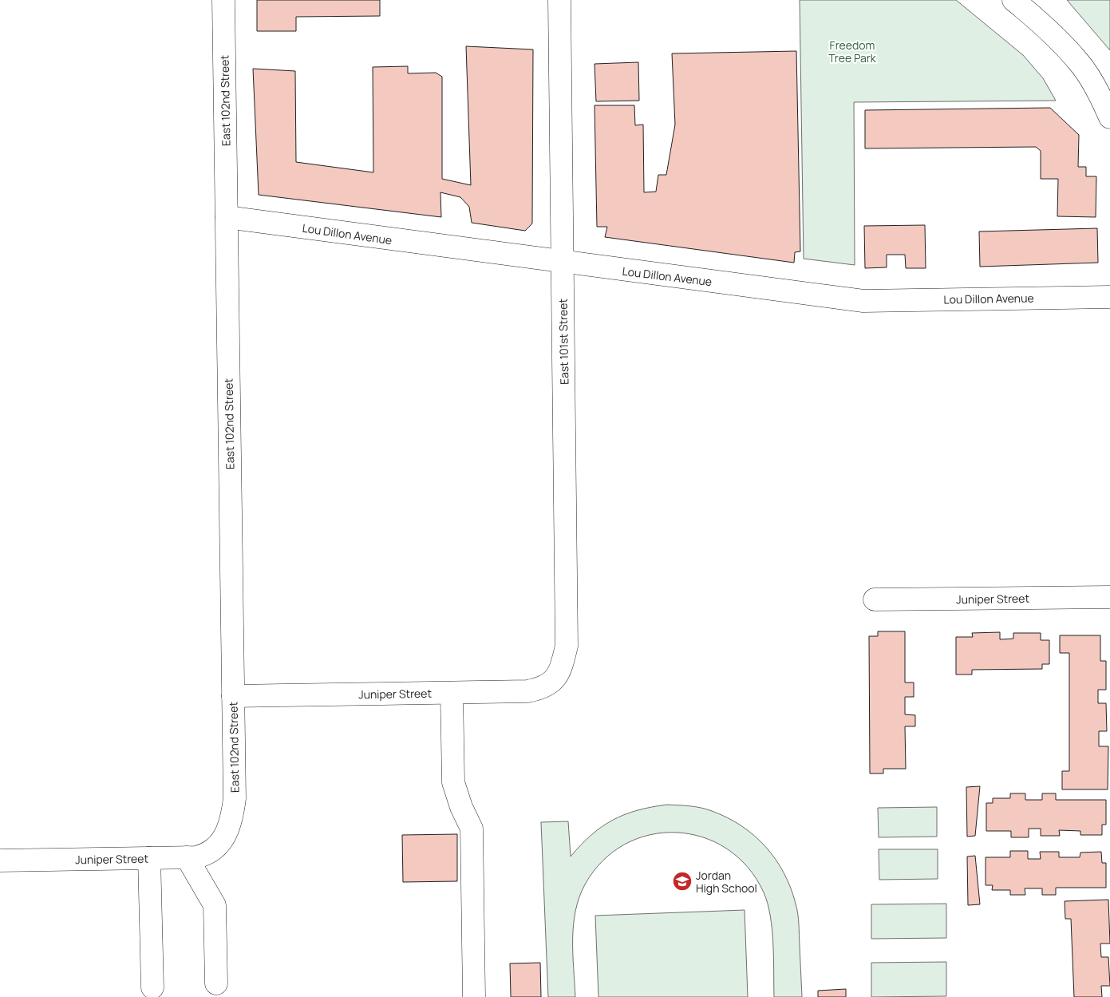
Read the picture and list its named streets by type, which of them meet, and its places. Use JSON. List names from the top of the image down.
{
  "streets": {
    "street": [
      "East 102nd Street",
      "Lou Dillon Avenue",
      "East 101st Street",
      "Juniper Street"
    ]
  },
  "crossings": [
    ["East 102nd Street", "Lou Dillon Avenue"],
    ["East 102nd Street", "Juniper Street"],
    ["Lou Dillon Avenue", "East 101st Street"],
    ["East 101st Street", "Juniper Street"]
  ],
  "parks": ["Freedom Tree Park"],
  "places": {
    "school or university": ["Jordan High School"]
  }
}
